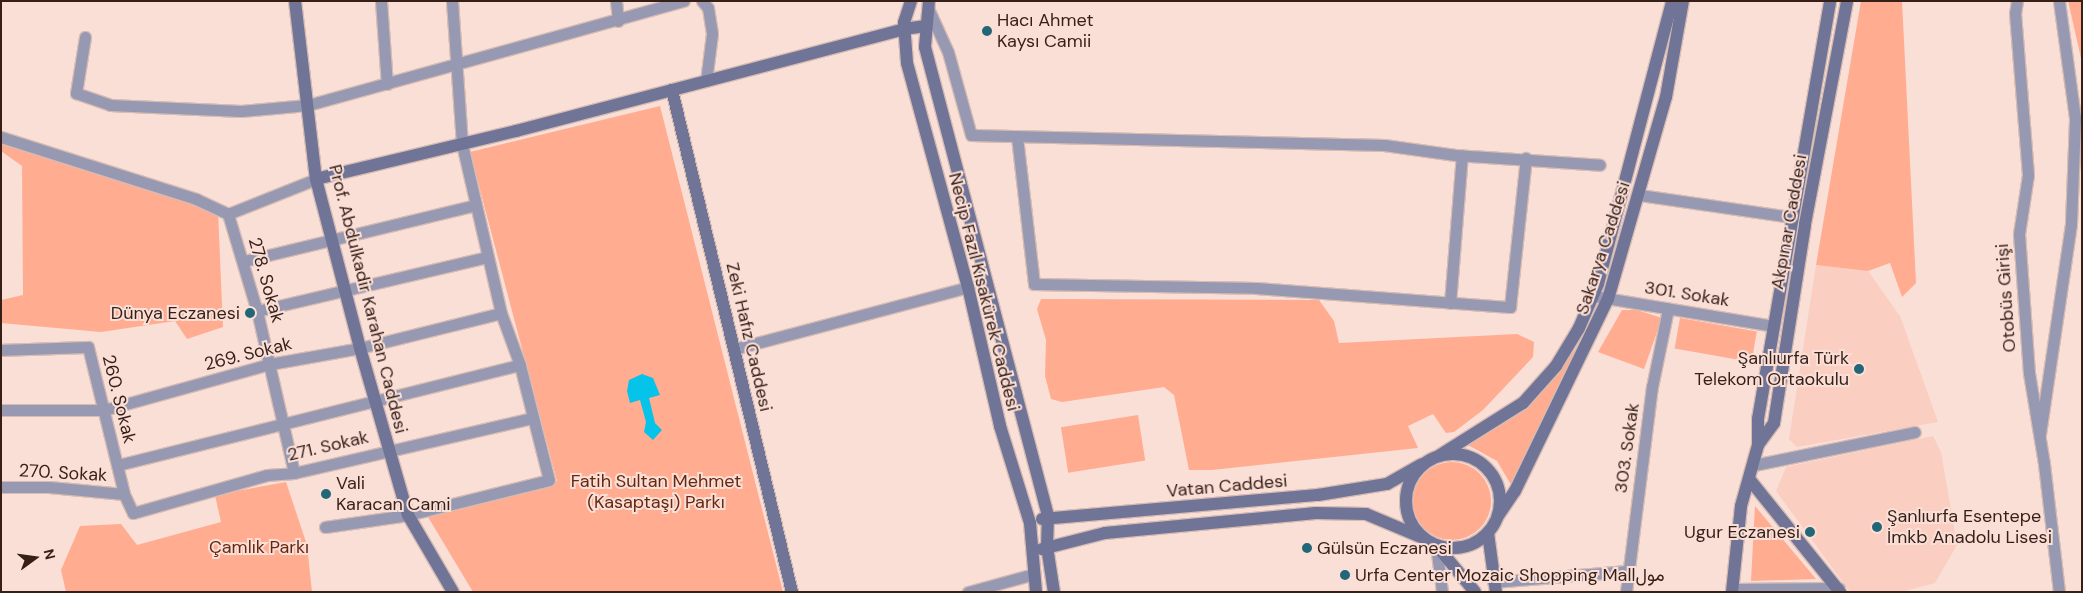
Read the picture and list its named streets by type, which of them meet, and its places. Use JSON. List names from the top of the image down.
{
  "streets": {
    "main road": [
      "Akpınar Caddesi",
      "Sakarya Caddesi",
      "Necip Fazıl Kısakürek Caddesi",
      "Prof. Abdulkadir Karahan Caddesi",
      "Zeki Hafız Caddesi",
      "Vatan Caddesi"
    ],
    "street": [
      "278. Sokak",
      "301. Sokak",
      "Otobüs Girişi",
      "269. Sokak",
      "260. Sokak",
      "271. Sokak",
      "303. Sokak",
      "270. Sokak"
    ]
  },
  "crossings": [
    ["Akpınar Caddesi", "301. Sokak"],
    ["Sakarya Caddesi", "301. Sokak"],
    ["Sakarya Caddesi", "Vatan Caddesi"],
    ["278. Sokak", "269. Sokak"],
    ["278. Sokak", "271. Sokak"],
    ["Necip Fazıl Kısakürek Caddesi", "Vatan Caddesi"],
    ["301. Sokak", "303. Sokak"],
    ["Prof. Abdulkadir Karahan Caddesi", "269. Sokak"],
    ["Prof. Abdulkadir Karahan Caddesi", "271. Sokak"],
    ["269. Sokak", "260. Sokak"],
    ["260. Sokak", "271. Sokak"],
    ["260. Sokak", "270. Sokak"]
  ],
  "parks": ["Fatih Sultan Mehmet (Kasaptaşı) Parkı", "Çamlık Parkı"],
  "places": [
    "Hacı Ahmet Kaysı Camii",
    "Dünya Eczanesi",
    "Şanlıurfa Türk Telekom Ortaokulu",
    "Vali Karacan Cami",
    "Şanlıurfa Esentepe İmkb Anadolu Lisesi",
    "Ugur Eczanesi",
    "Gülsün Eczanesi",
    "Urfa Center Mozaic Shopping Mallمول"
  ],
  "north": "right"
}
